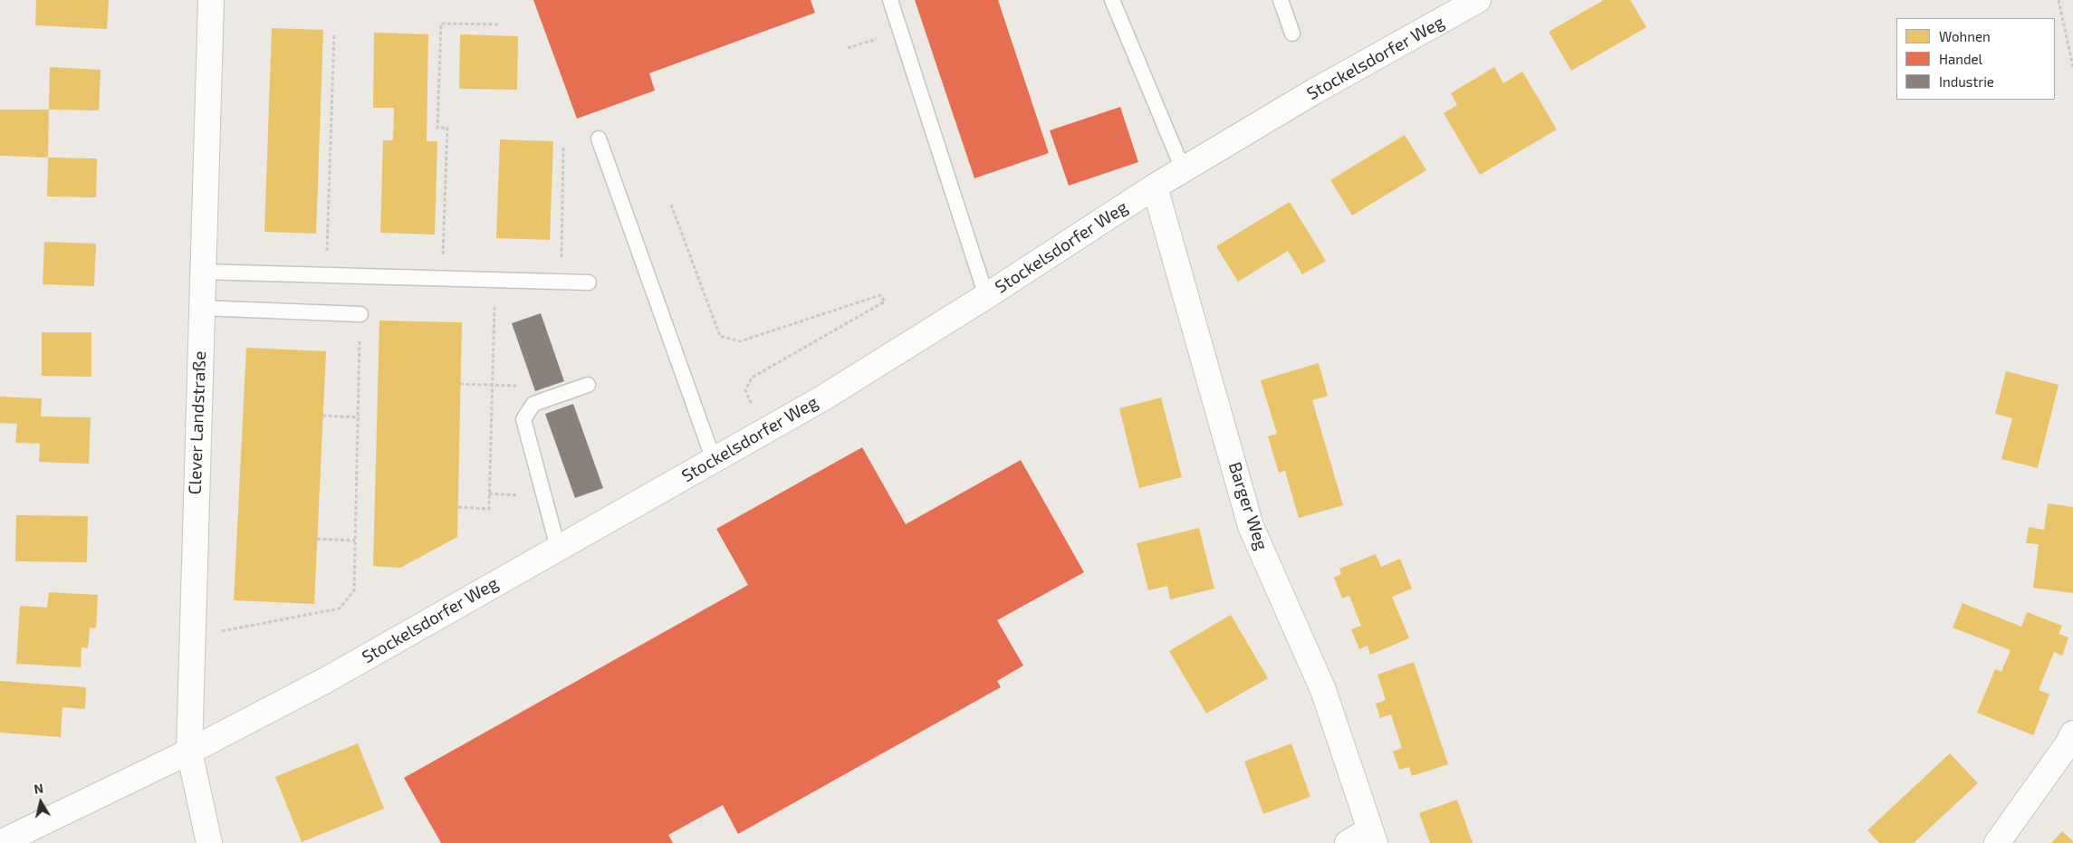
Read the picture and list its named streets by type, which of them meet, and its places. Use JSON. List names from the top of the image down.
{
  "streets": {
    "street": ["Stockelsdorfer Weg", "Clever Landstraße", "Barger Weg"]
  },
  "crossings": [
    ["Stockelsdorfer Weg", "Clever Landstraße"],
    ["Stockelsdorfer Weg", "Barger Weg"]
  ],
  "legend": ["Wohnen", "Handel", "Industrie"],
  "north": "top"
}
